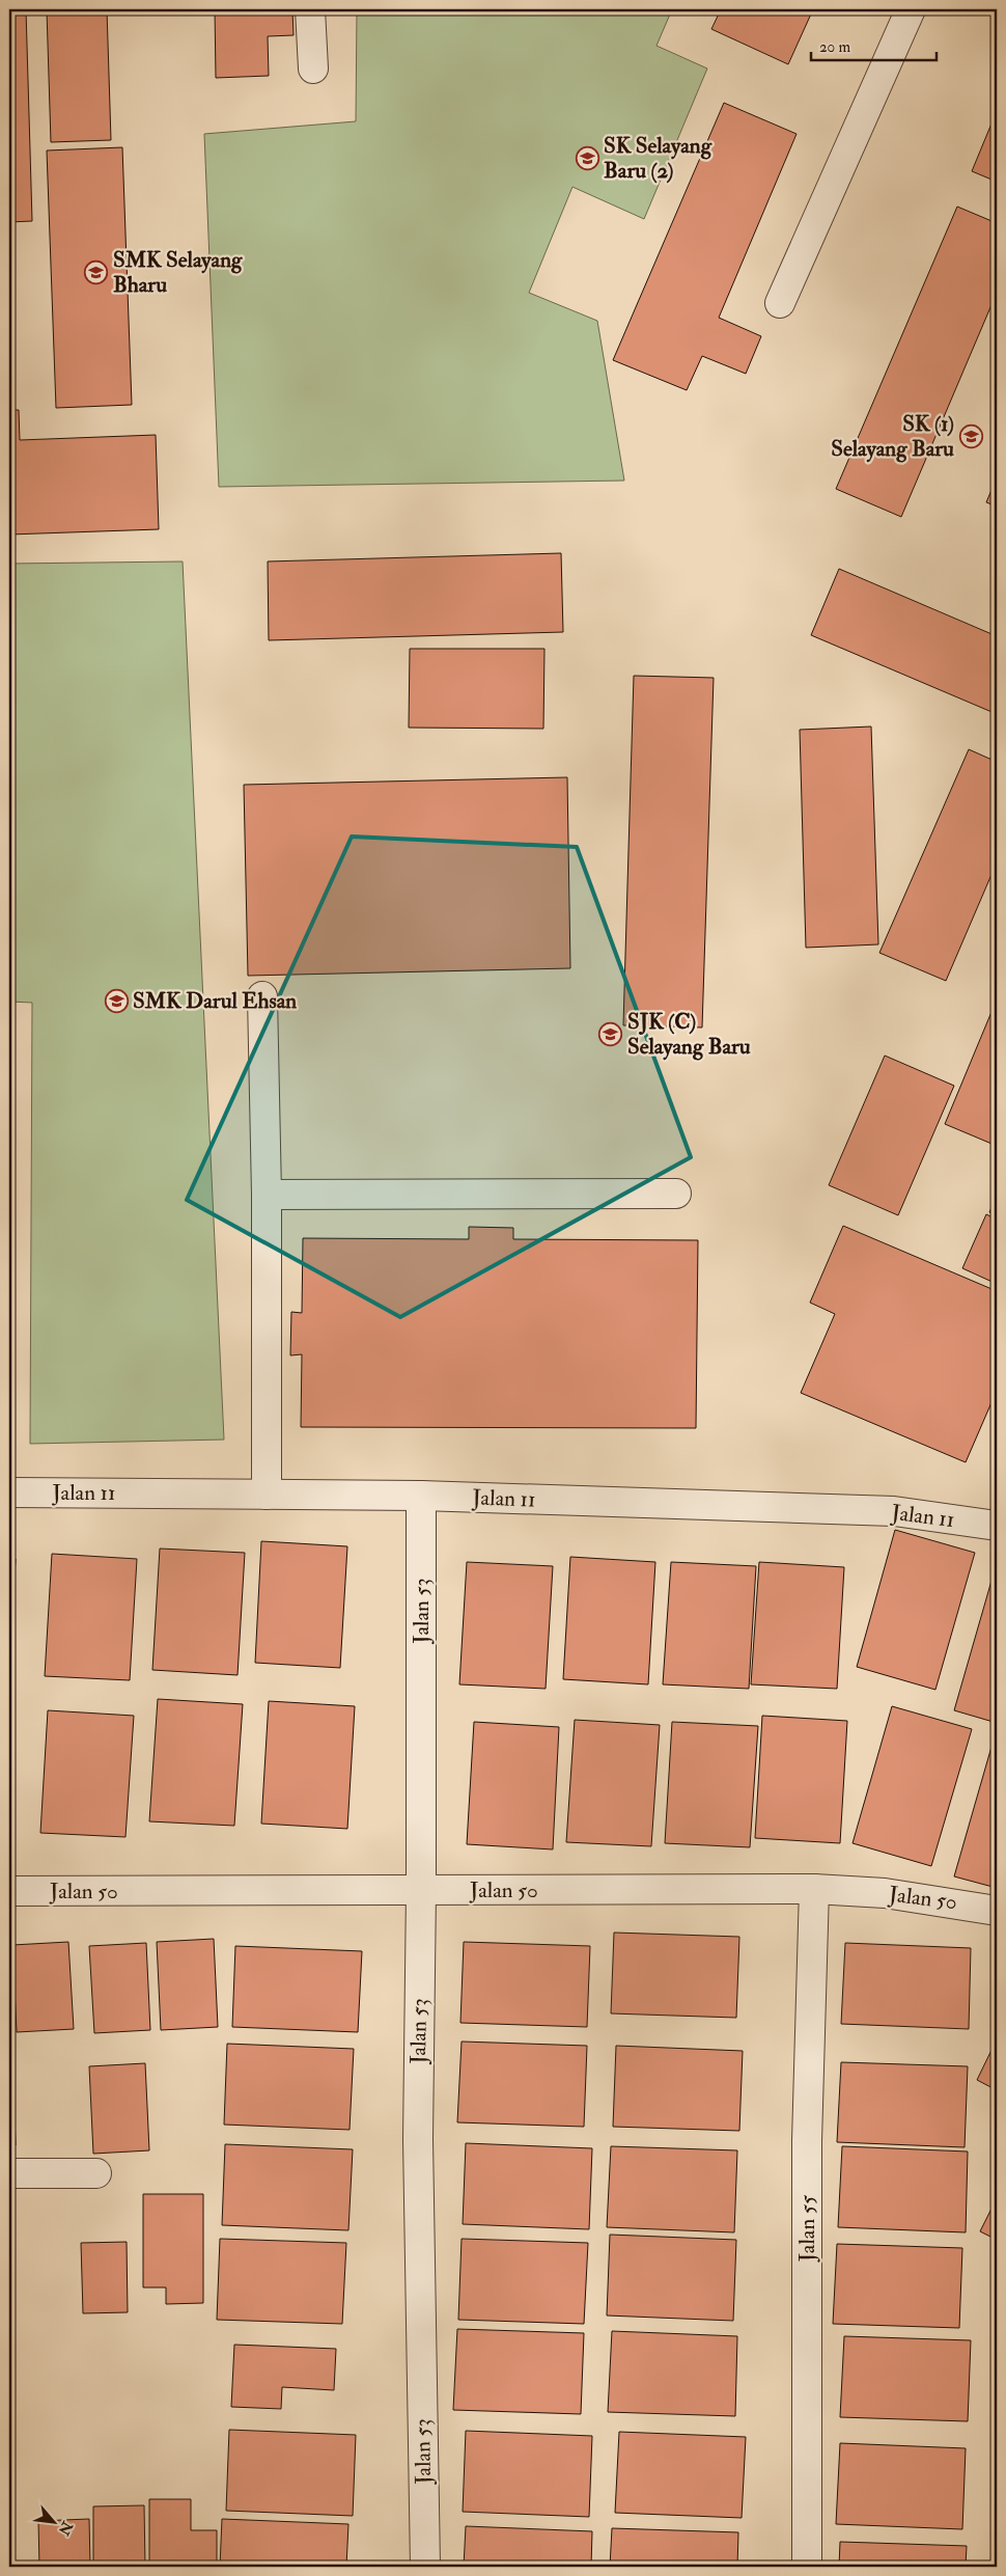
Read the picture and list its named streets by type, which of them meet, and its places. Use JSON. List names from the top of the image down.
{
  "streets": {
    "street": [
      "Jalan 11",
      "Jalan 53",
      "Jalan 50",
      "Jalan 55"
    ]
  },
  "crossings": [
    ["Jalan 11", "Jalan 53"],
    ["Jalan 53", "Jalan 50"],
    ["Jalan 50", "Jalan 55"]
  ],
  "places": {
    "school or university": [
      "SK Selayang Baru (2)",
      "SMK Selayang Bharu",
      "SK (1) Selayang Baru",
      "SMK Darul Ehsan",
      "SJK (C) Selayang Baru"
    ]
  },
  "scale_bar": "20 m",
  "north": "bottom right"
}
